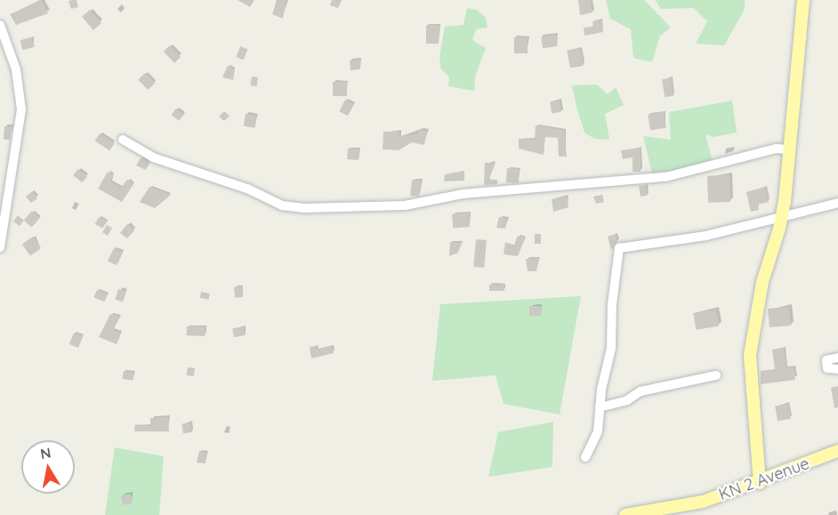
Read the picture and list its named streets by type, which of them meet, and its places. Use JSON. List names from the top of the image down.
{
  "streets": {
    "main road": ["KN 2 Avenue"]
  },
  "north": "top"
}
